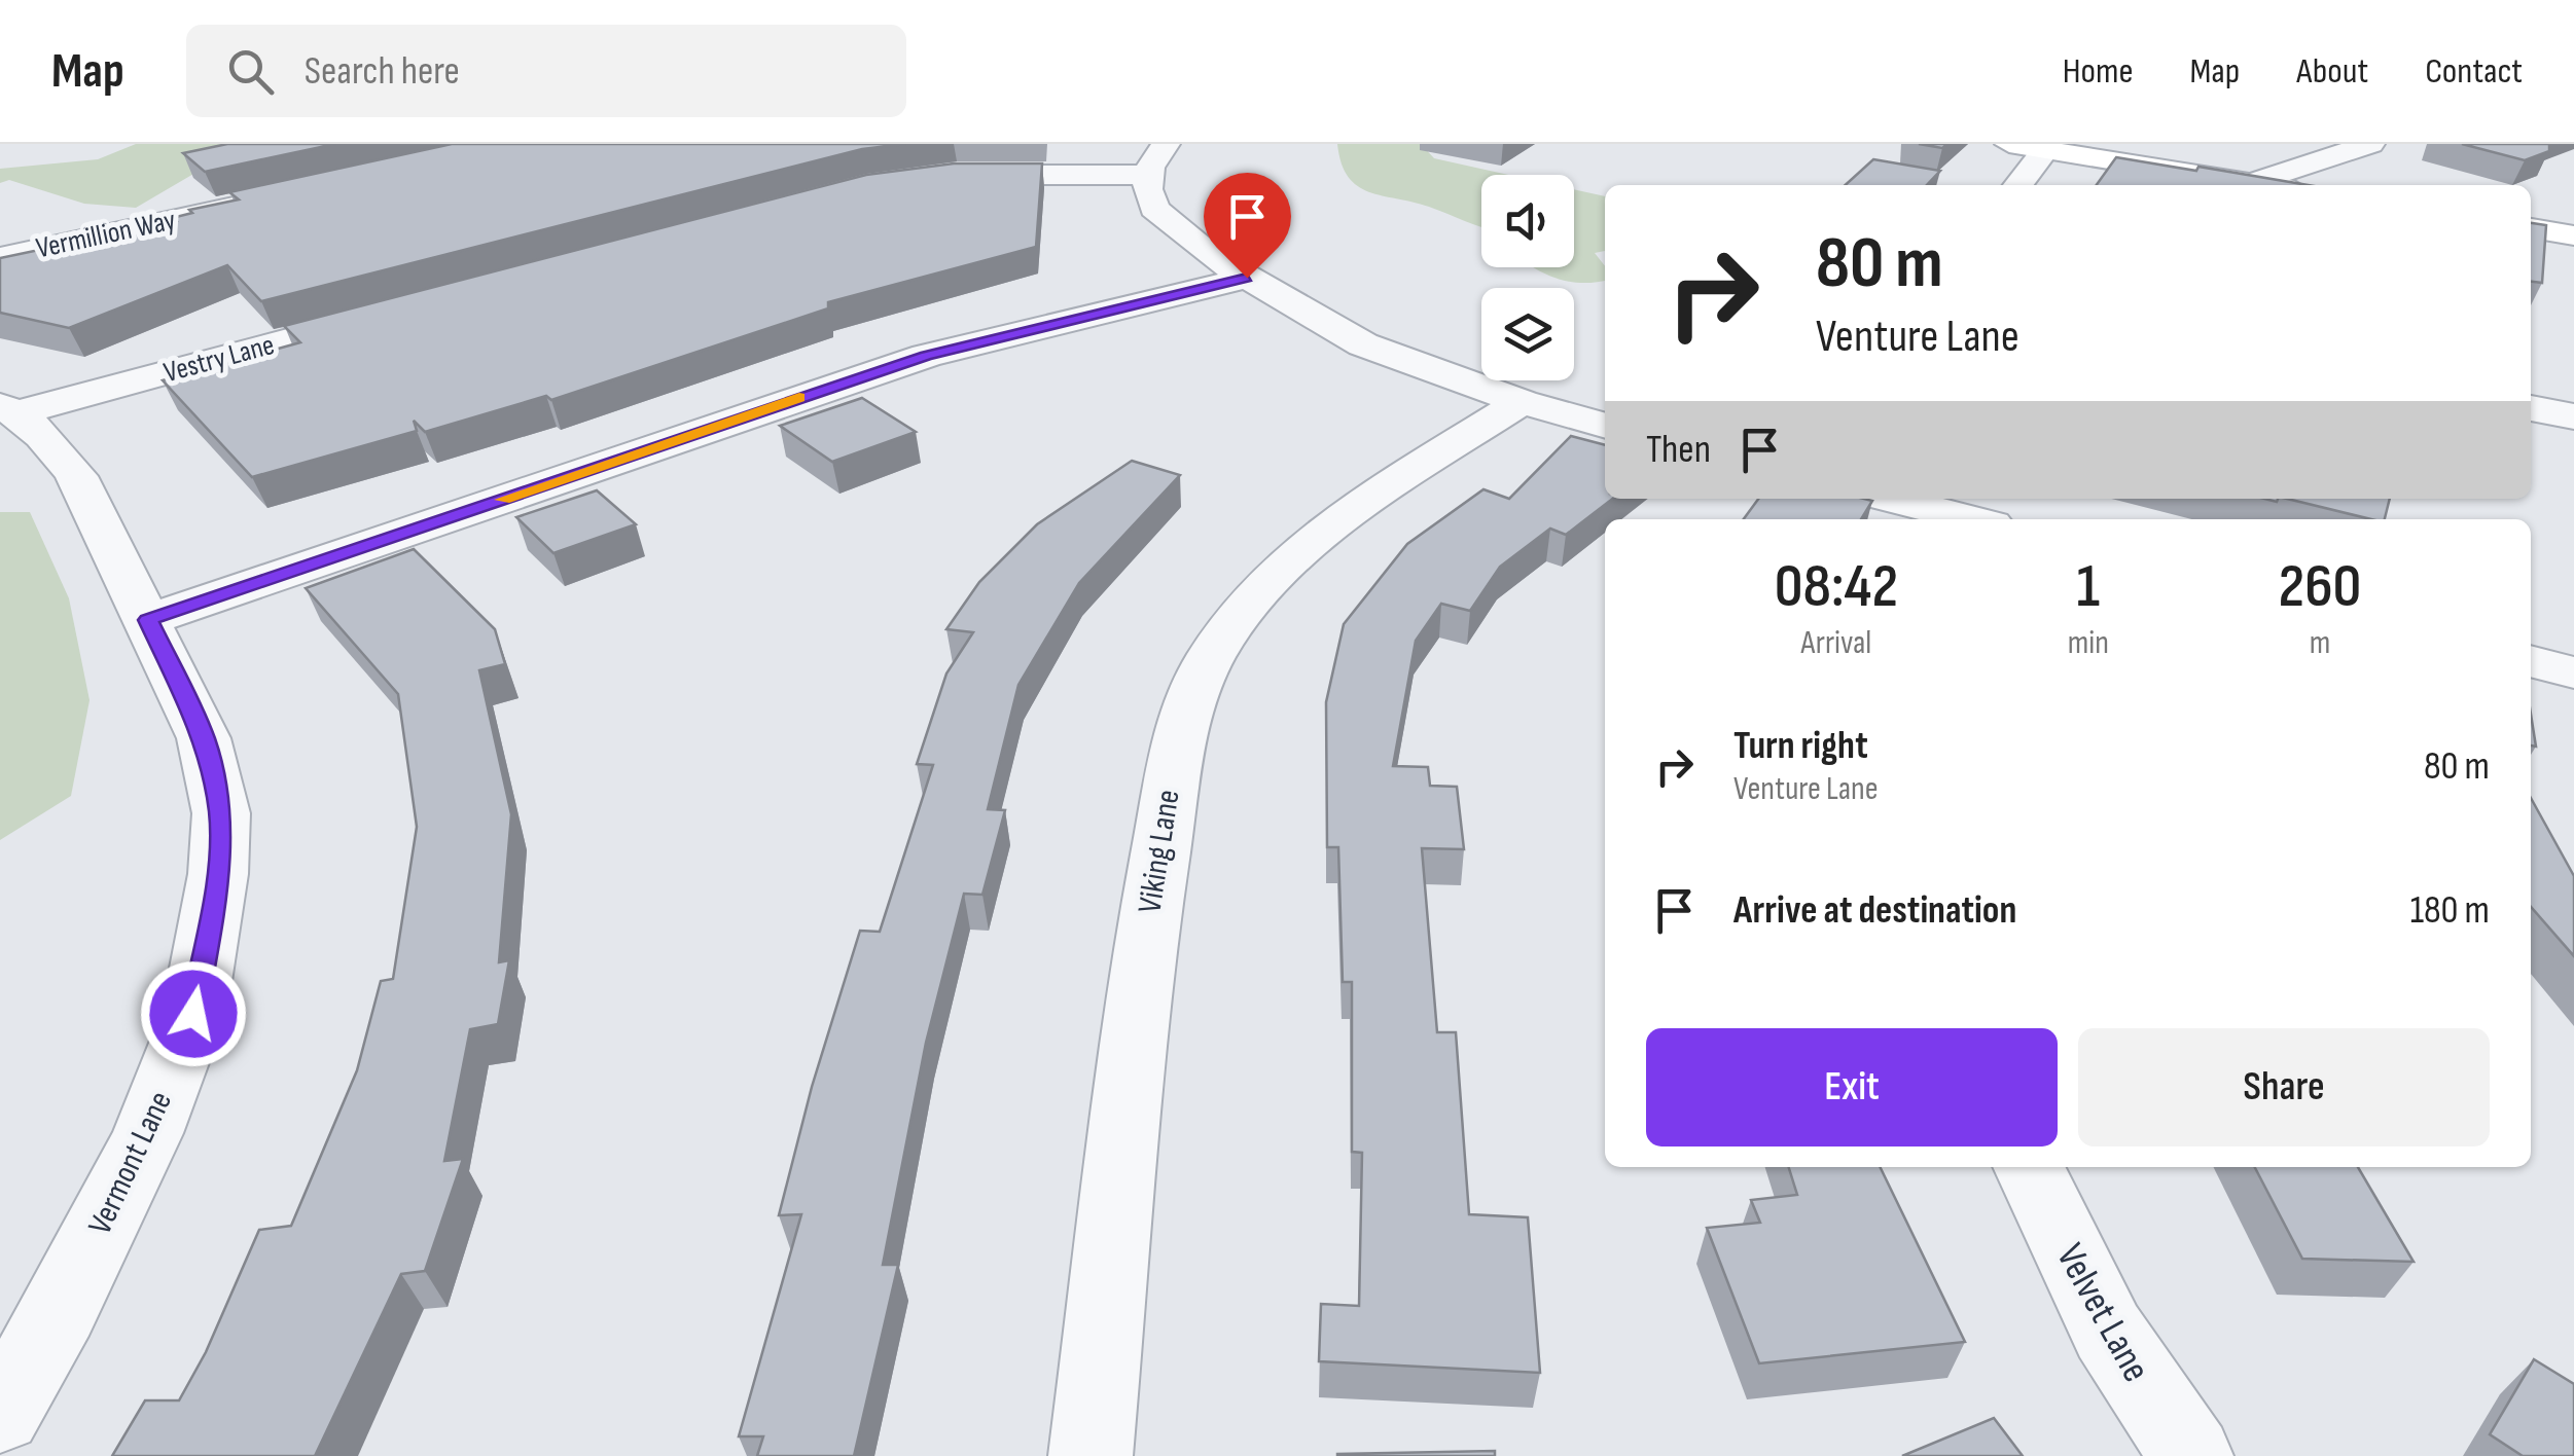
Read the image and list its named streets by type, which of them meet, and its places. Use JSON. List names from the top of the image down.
{
  "streets": {
    "street": [
      "Vermillion Way",
      "Vestry Lane",
      "Viking Lane",
      "Vermont Lane",
      "Velvet Lane"
    ]
  },
  "crossings": [
    ["Vestry Lane", "Vermont Lane"]
  ],
  "page": {
    "header": "Map",
    "search": "Search here",
    "nav": [
      "Home",
      "Map",
      "About",
      "Contact"
    ],
    "turn": ["80 m", "Venture Lane"],
    "then": "Then",
    "eta": [
      "08:42",
      "Arrival",
      "1",
      "min",
      "260",
      "m"
    ],
    "list": [
      {
        "name": "Turn right",
        "note": "Venture Lane",
        "value": "80 m"
      },
      {
        "name": "Arrive at destination",
        "value": "180 m"
      }
    ],
    "buttons": ["Exit", "Share"]
  }
}
